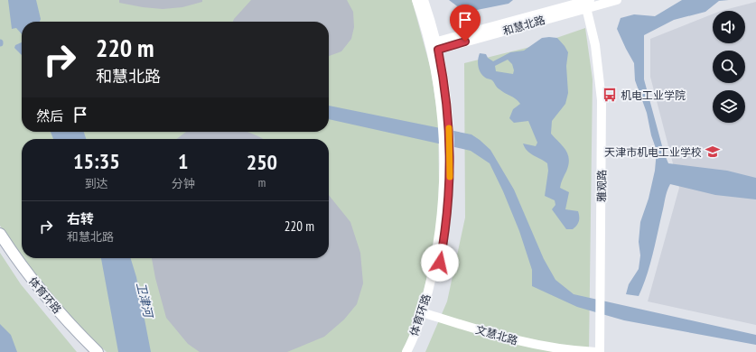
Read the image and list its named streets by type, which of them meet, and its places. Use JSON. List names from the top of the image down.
{
  "streets": {
    "main road": [
      "和慧北路",
      "雅观路",
      "体育环路",
      "文慧北路"
    ]
  },
  "crossings": [
    ["和慧北路", "雅观路"],
    ["和慧北路", "体育环路"],
    ["体育环路", "文慧北路"]
  ],
  "water": ["卫津河"],
  "places": {
    "bus stop": ["机电工业学院"],
    "school or university": ["天津市机电工业学校"]
  },
  "page": {
    "turn": ["220 m", "和慧北路"],
    "then": "然后",
    "eta": [
      "15:35",
      "到达",
      "1",
      "分钟",
      "250",
      "m"
    ],
    "list": [
      {
        "name": "右转",
        "note": "和慧北路",
        "value": "220 m"
      }
    ]
  }
}
